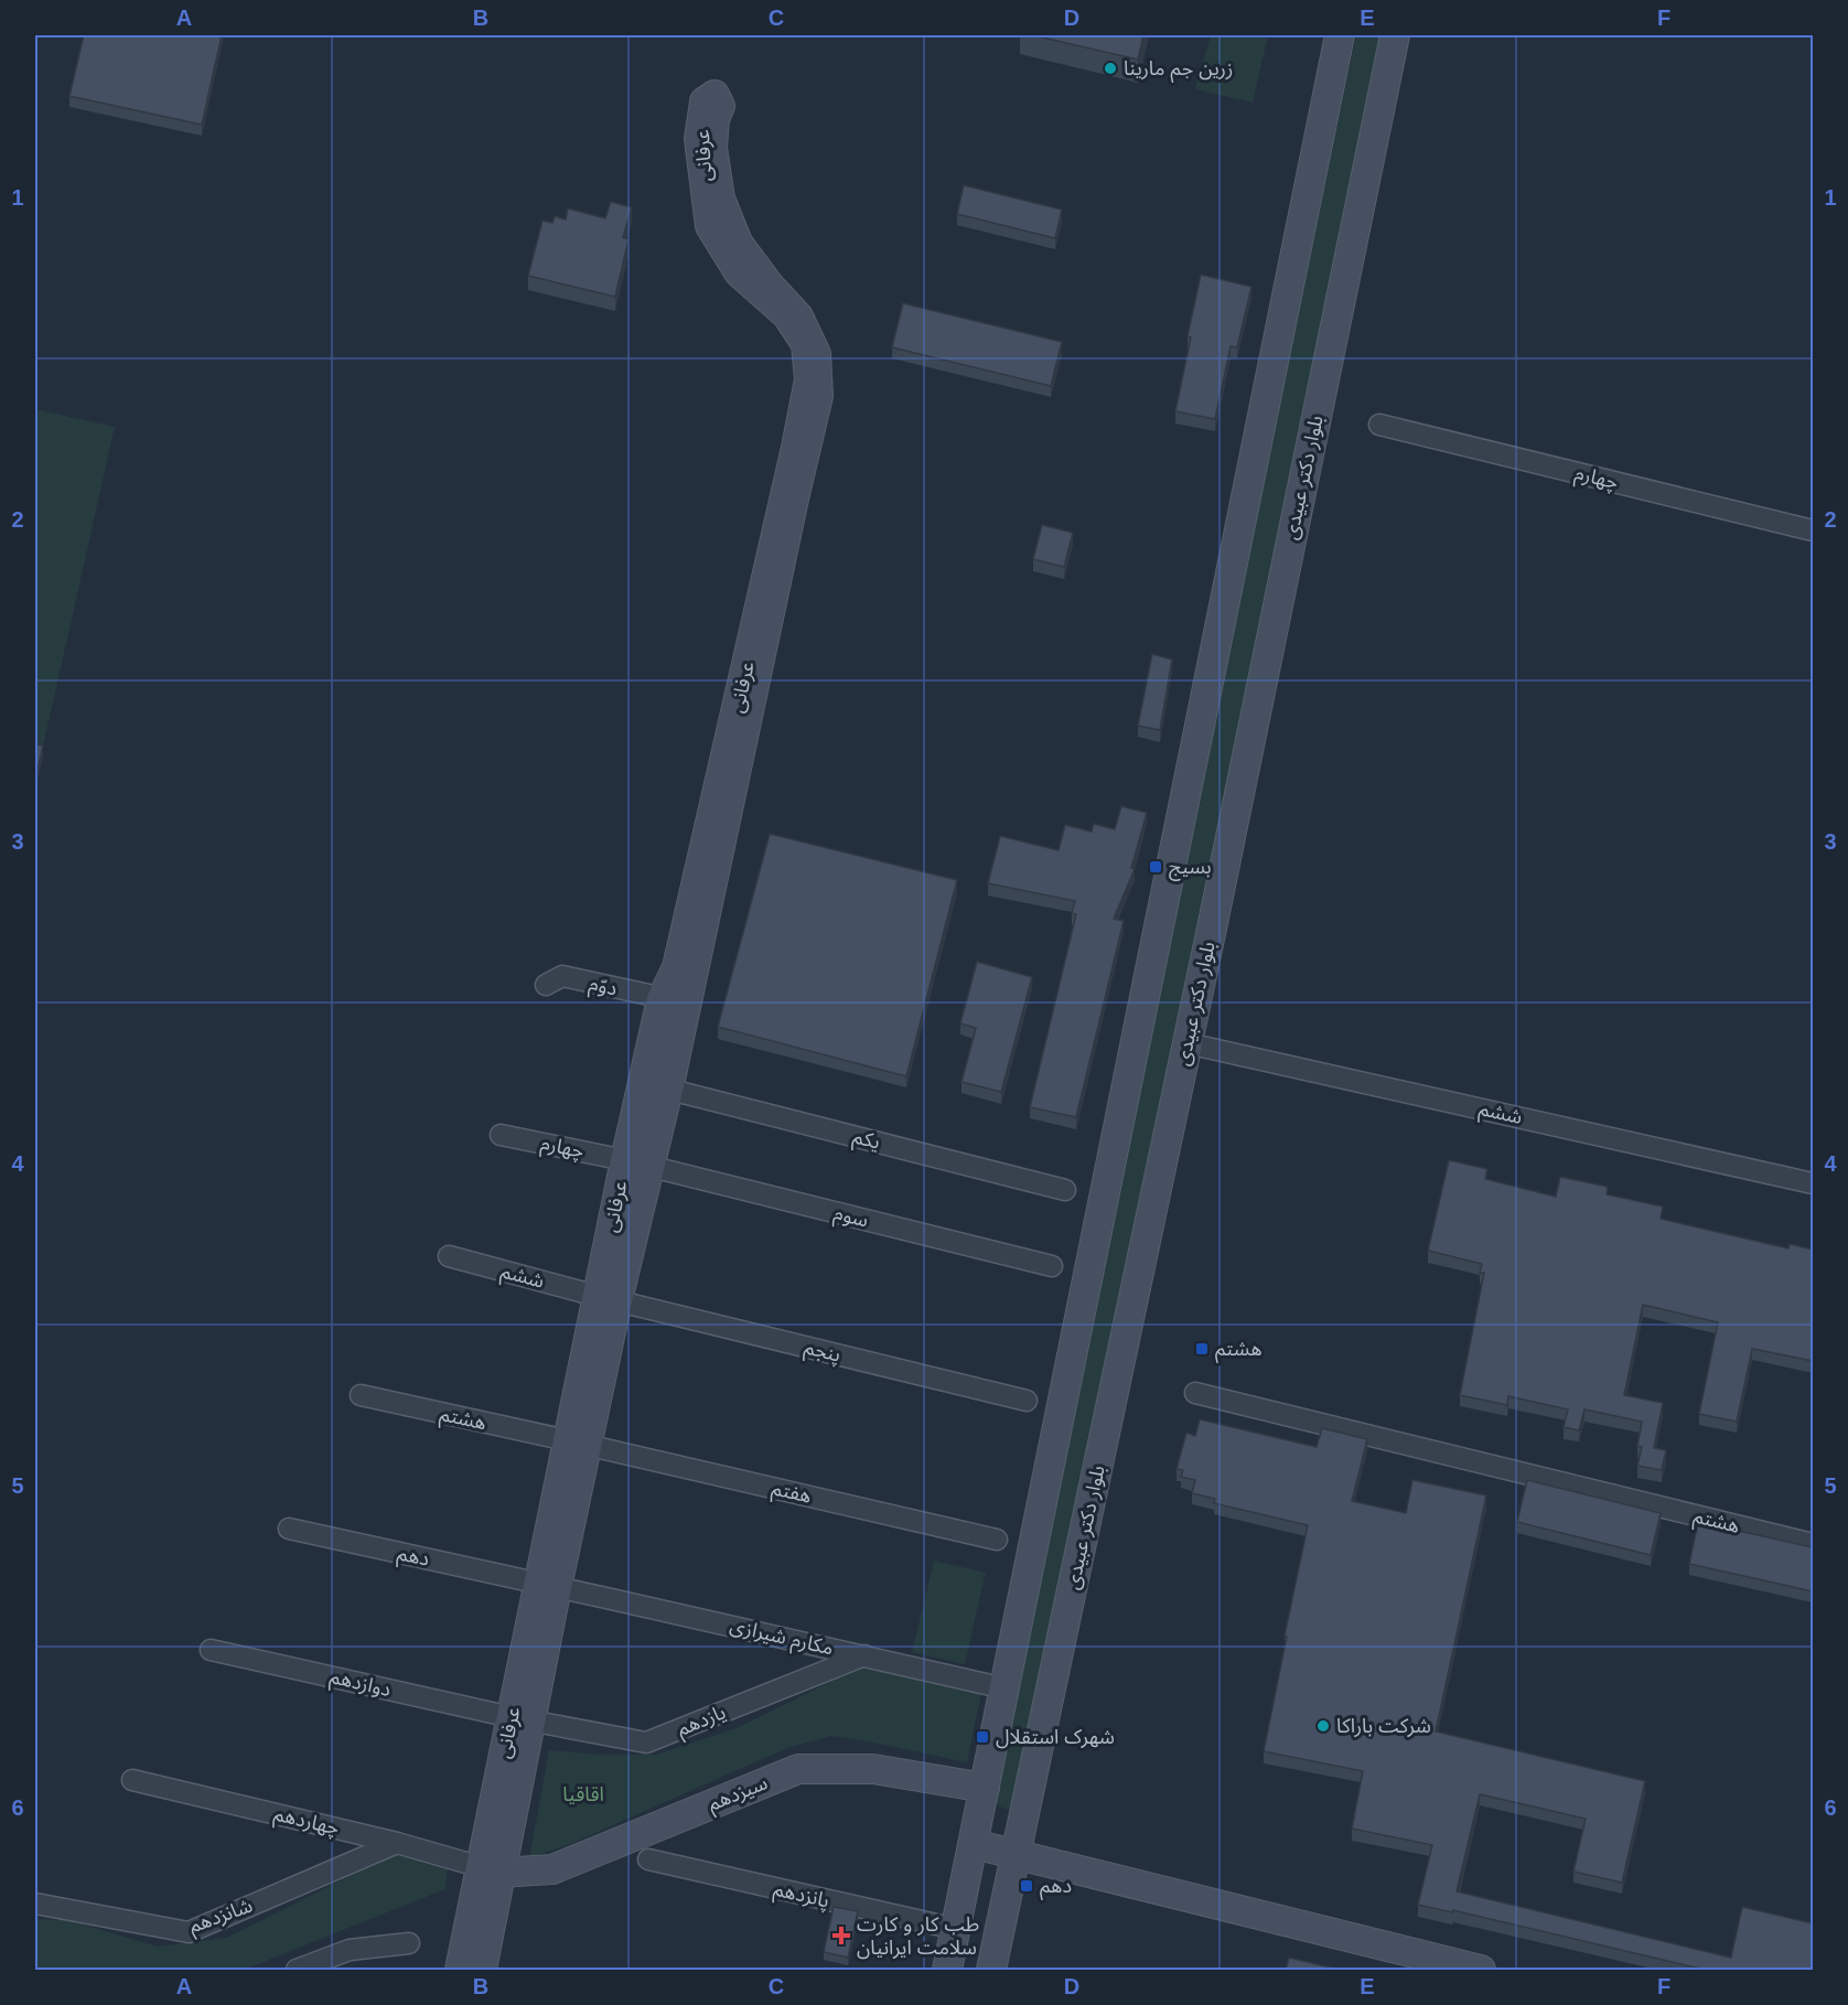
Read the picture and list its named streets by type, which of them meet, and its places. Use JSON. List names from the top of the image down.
{
  "streets": {
    "main road": ["عرفانی", "بلوار دکتر عبیدی", "سیزدهم"],
    "street": [
      "چهارم",
      "دوّم",
      "ششم",
      "یکم",
      "سوم",
      "پنجم",
      "هشتم",
      "هفتم",
      "دهم",
      "مکارم شیرازی",
      "دوازدهم",
      "یازدهم",
      "چهاردهم",
      "پانزدهم",
      "شانزدهم"
    ]
  },
  "crossings": [
    ["عرفانی", "چهارم"],
    ["عرفانی", "دوّم"],
    ["عرفانی", "ششم"],
    ["عرفانی", "یکم"],
    ["عرفانی", "سوم"],
    ["عرفانی", "پنجم"],
    ["عرفانی", "هشتم"],
    ["عرفانی", "هفتم"],
    ["عرفانی", "دهم"],
    ["عرفانی", "مکارم شیرازی"],
    ["عرفانی", "دوازدهم"],
    ["عرفانی", "یازدهم"],
    ["عرفانی", "سیزدهم"],
    ["عرفانی", "چهاردهم"],
    ["بلوار دکتر عبیدی", "ششم"],
    ["چهارم", "سوم"],
    ["ششم", "پنجم"],
    ["هشتم", "هفتم"],
    ["دهم", "مکارم شیرازی"],
    ["مکارم شیرازی", "یازدهم"],
    ["دوازدهم", "یازدهم"],
    ["سیزدهم", "چهاردهم"],
    ["چهاردهم", "شانزدهم"]
  ],
  "parks": ["اقاقیا"],
  "places": {
    "other": ["زرین جم مارینا", "شرکت باراکا"],
    "transit": [
      "بسیج",
      "هشتم",
      "شهرک استقلال",
      "دهم"
    ],
    "health": ["طب کار و کارت سلامت ایرانیان"]
  },
  "grid": {
    "columns": [
      "A",
      "B",
      "C",
      "D",
      "E",
      "F"
    ],
    "rows": [
      "1",
      "2",
      "3",
      "4",
      "5",
      "6"
    ]
  }
}
